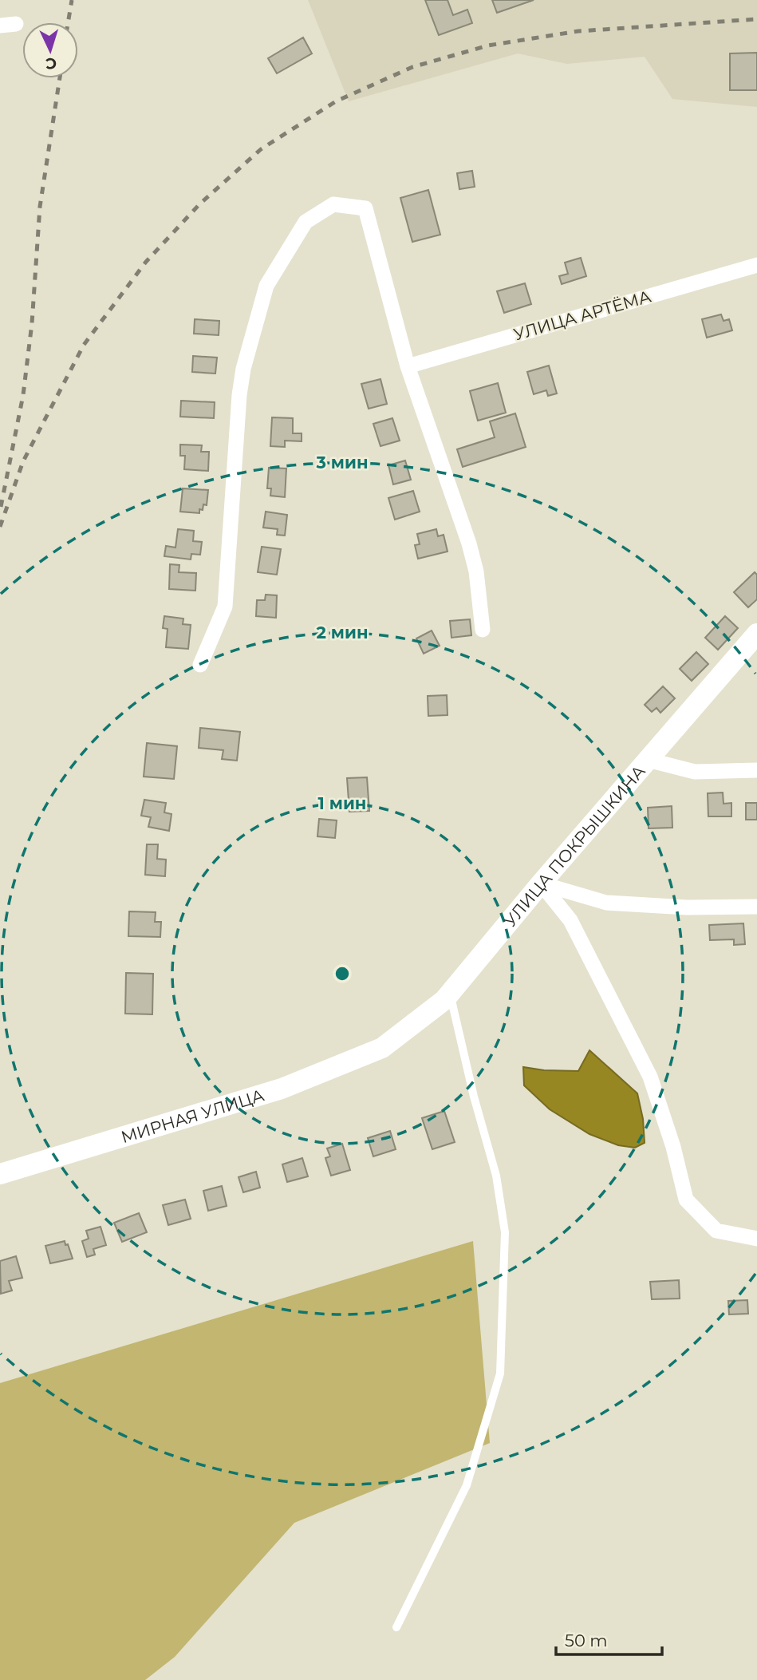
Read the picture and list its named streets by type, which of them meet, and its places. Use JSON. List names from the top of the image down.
{
  "streets": {
    "street": ["УЛИЦА АРТЁМА", "УЛИЦА ПОКРЫШКИНА", "МИРНАЯ УЛИЦА"]
  },
  "crossings": [
    ["УЛИЦА ПОКРЫШКИНА", "МИРНАЯ УЛИЦА"]
  ],
  "scale_bar": "50 m",
  "north": "bottom",
  "rings": ["3 мин", "2 мин", "1 мин"]
}
